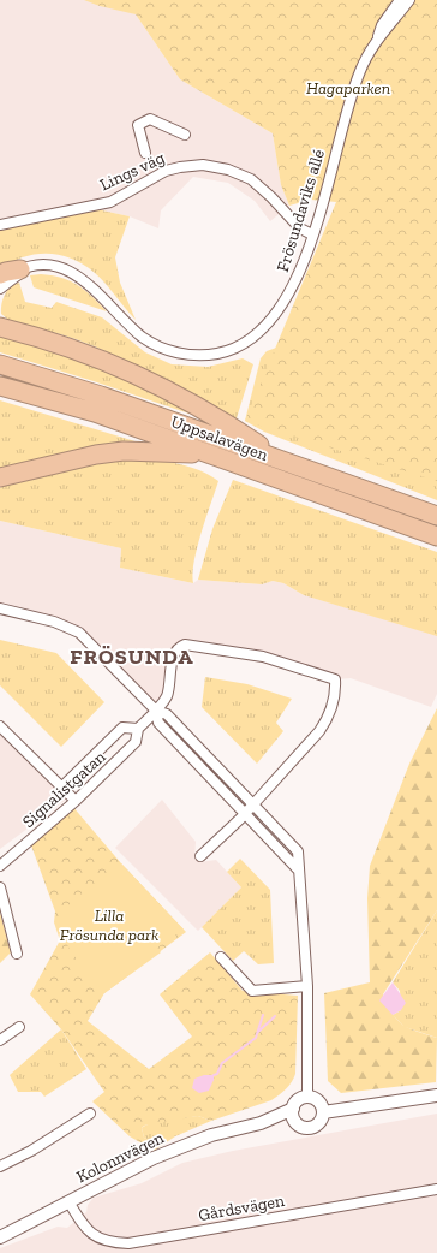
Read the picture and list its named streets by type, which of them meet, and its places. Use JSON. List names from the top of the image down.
{
  "streets": {
    "highway": ["Uppsalavägen"],
    "street": [
      "Lings väg",
      "Frösundaviks allé",
      "Signalistgatan",
      "Kolonnvägen",
      "Gårdsvägen"
    ]
  },
  "crossings": [
    ["Lings väg", "Frösundaviks allé"],
    ["Kolonnvägen", "Gårdsvägen"]
  ],
  "districts": ["FRÖSUNDA"],
  "parks": ["Hagaparken", "Lilla Frösunda park"]
}
